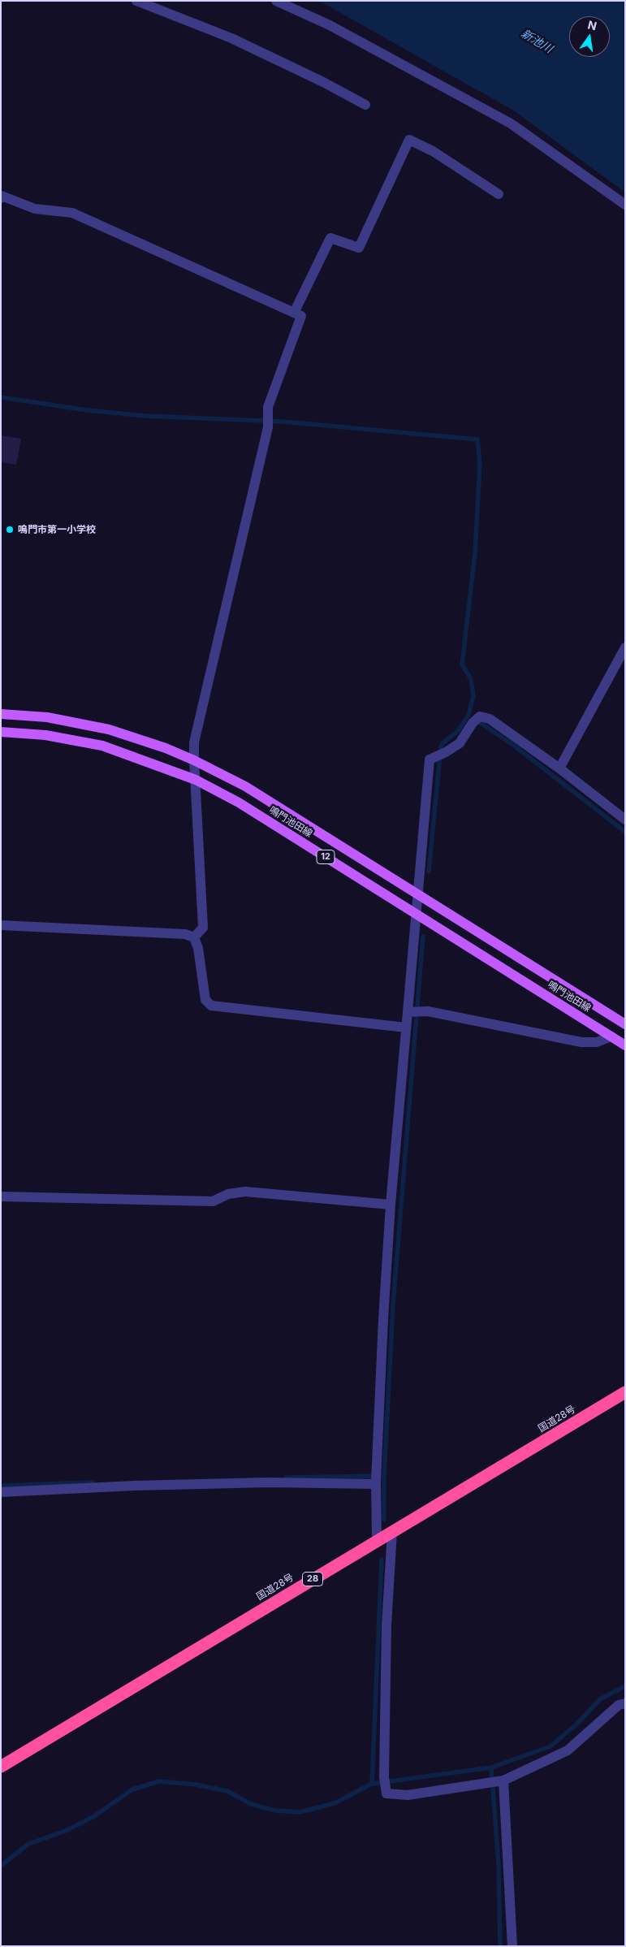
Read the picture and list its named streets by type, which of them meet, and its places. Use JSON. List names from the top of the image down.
{
  "streets": {
    "highway": ["国道28号", "28"],
    "main road": ["鳴門池田線", "12"]
  },
  "water": ["新池川"],
  "places": ["鳴門市第一小学校"],
  "north": "top"
}
